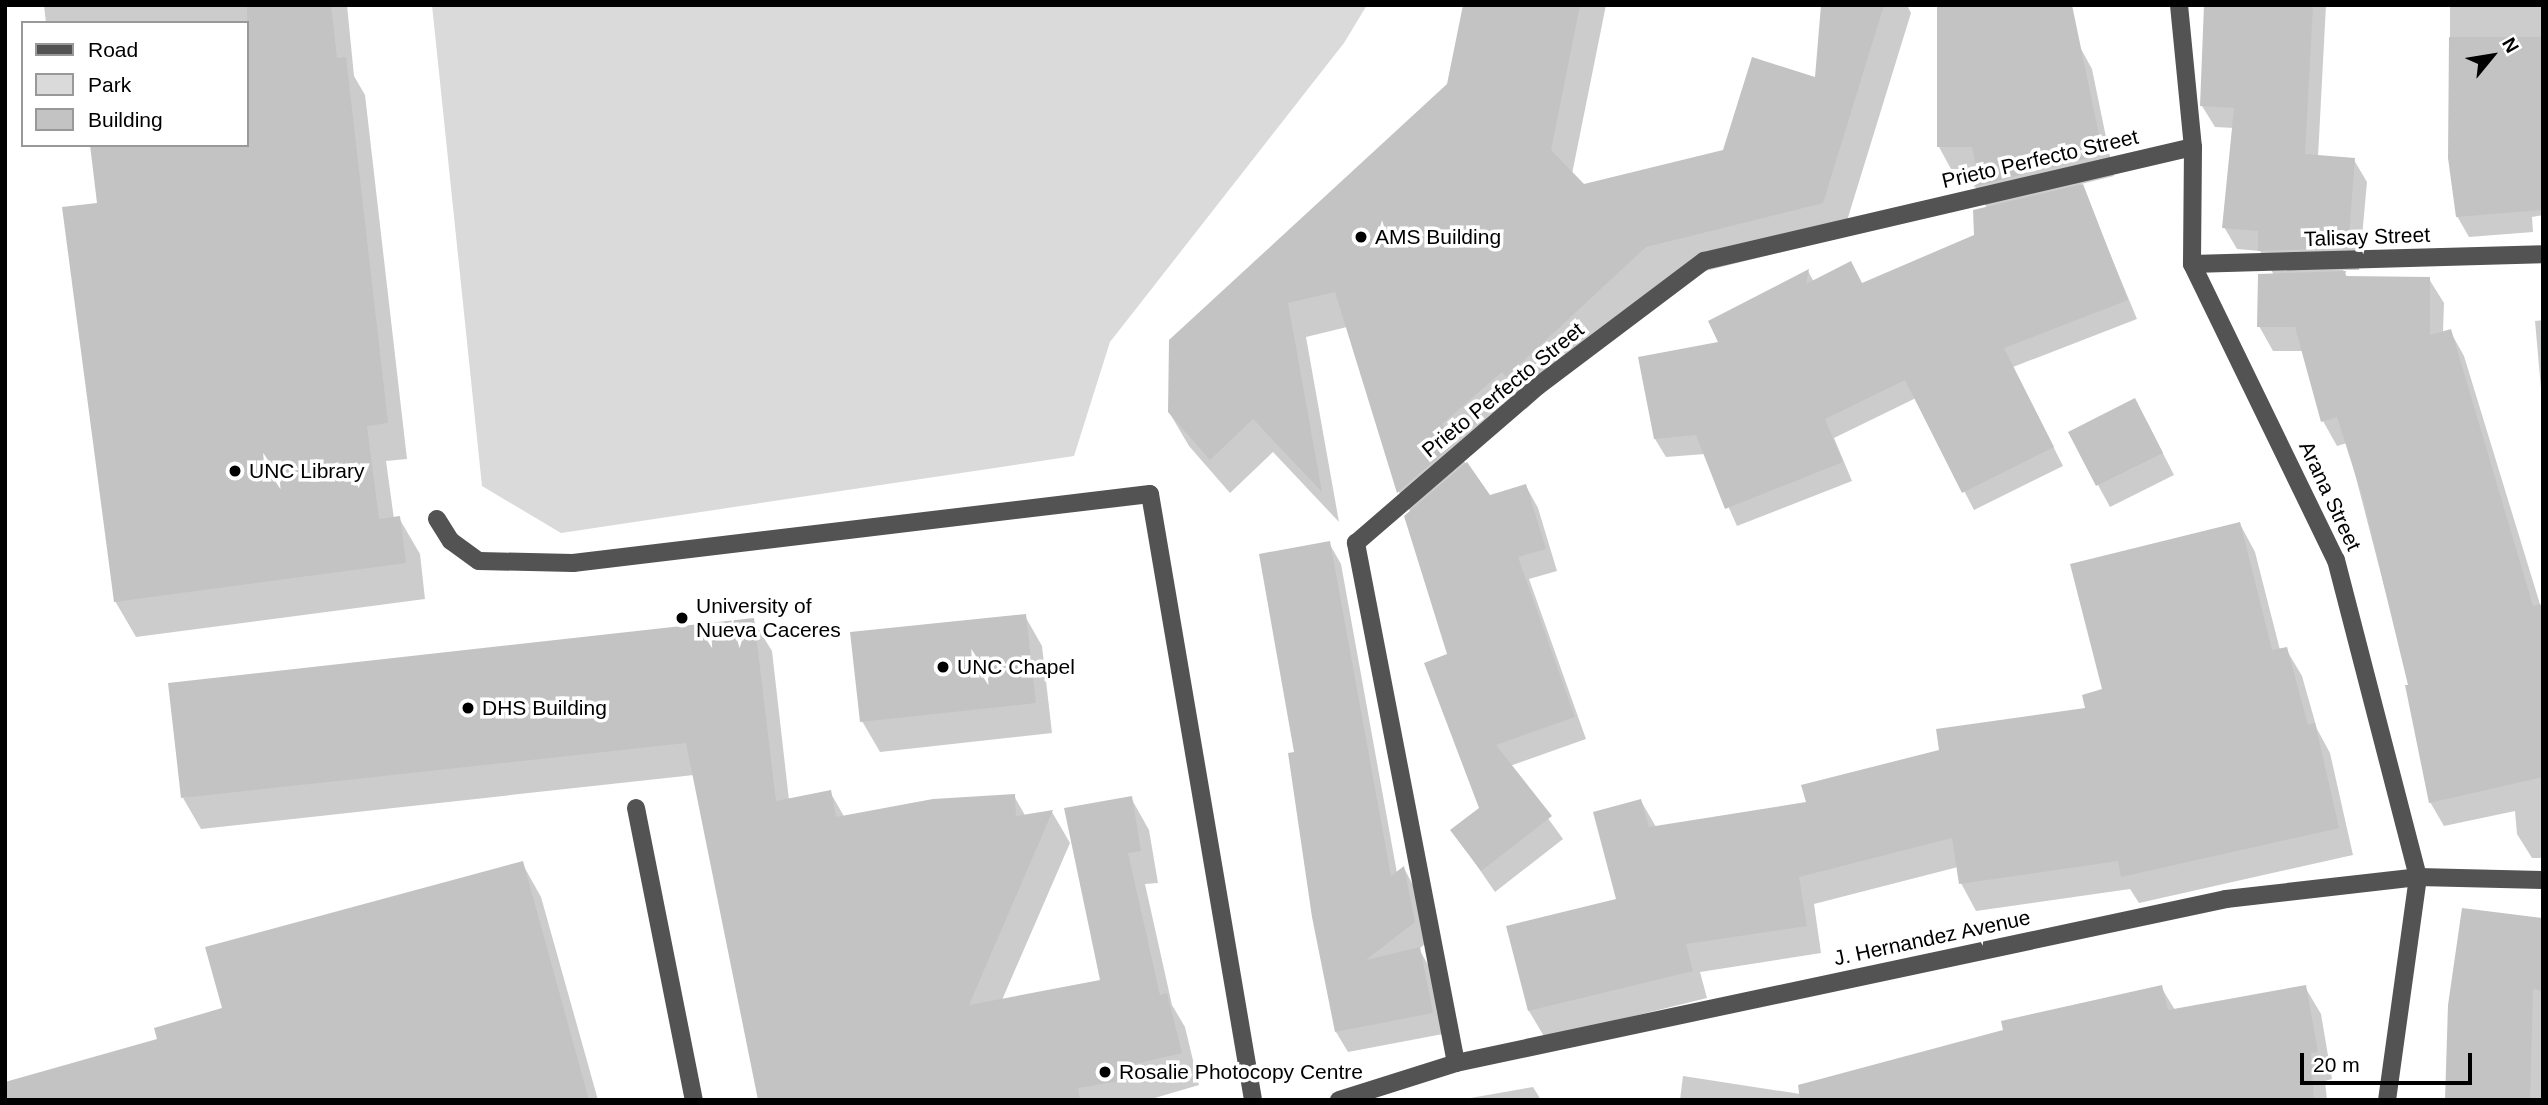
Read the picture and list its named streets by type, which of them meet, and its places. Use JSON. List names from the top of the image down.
{
  "streets": {
    "street": [
      "Prieto Perfecto Street",
      "Talisay Street",
      "Arana Street",
      "J. Hernandez Avenue"
    ]
  },
  "crossings": [
    ["Prieto Perfecto Street", "Arana Street"],
    ["Prieto Perfecto Street", "J. Hernandez Avenue"],
    ["Talisay Street", "Arana Street"],
    ["Arana Street", "J. Hernandez Avenue"]
  ],
  "places": [
    "AMS Building",
    "UNC Library",
    "University of Nueva Caceres",
    "UNC Chapel",
    "DHS Building",
    "Rosalie Photocopy Centre"
  ],
  "legend": ["Road", "Park", "Building"],
  "scale_bar": "20 m",
  "north": "top right"
}
